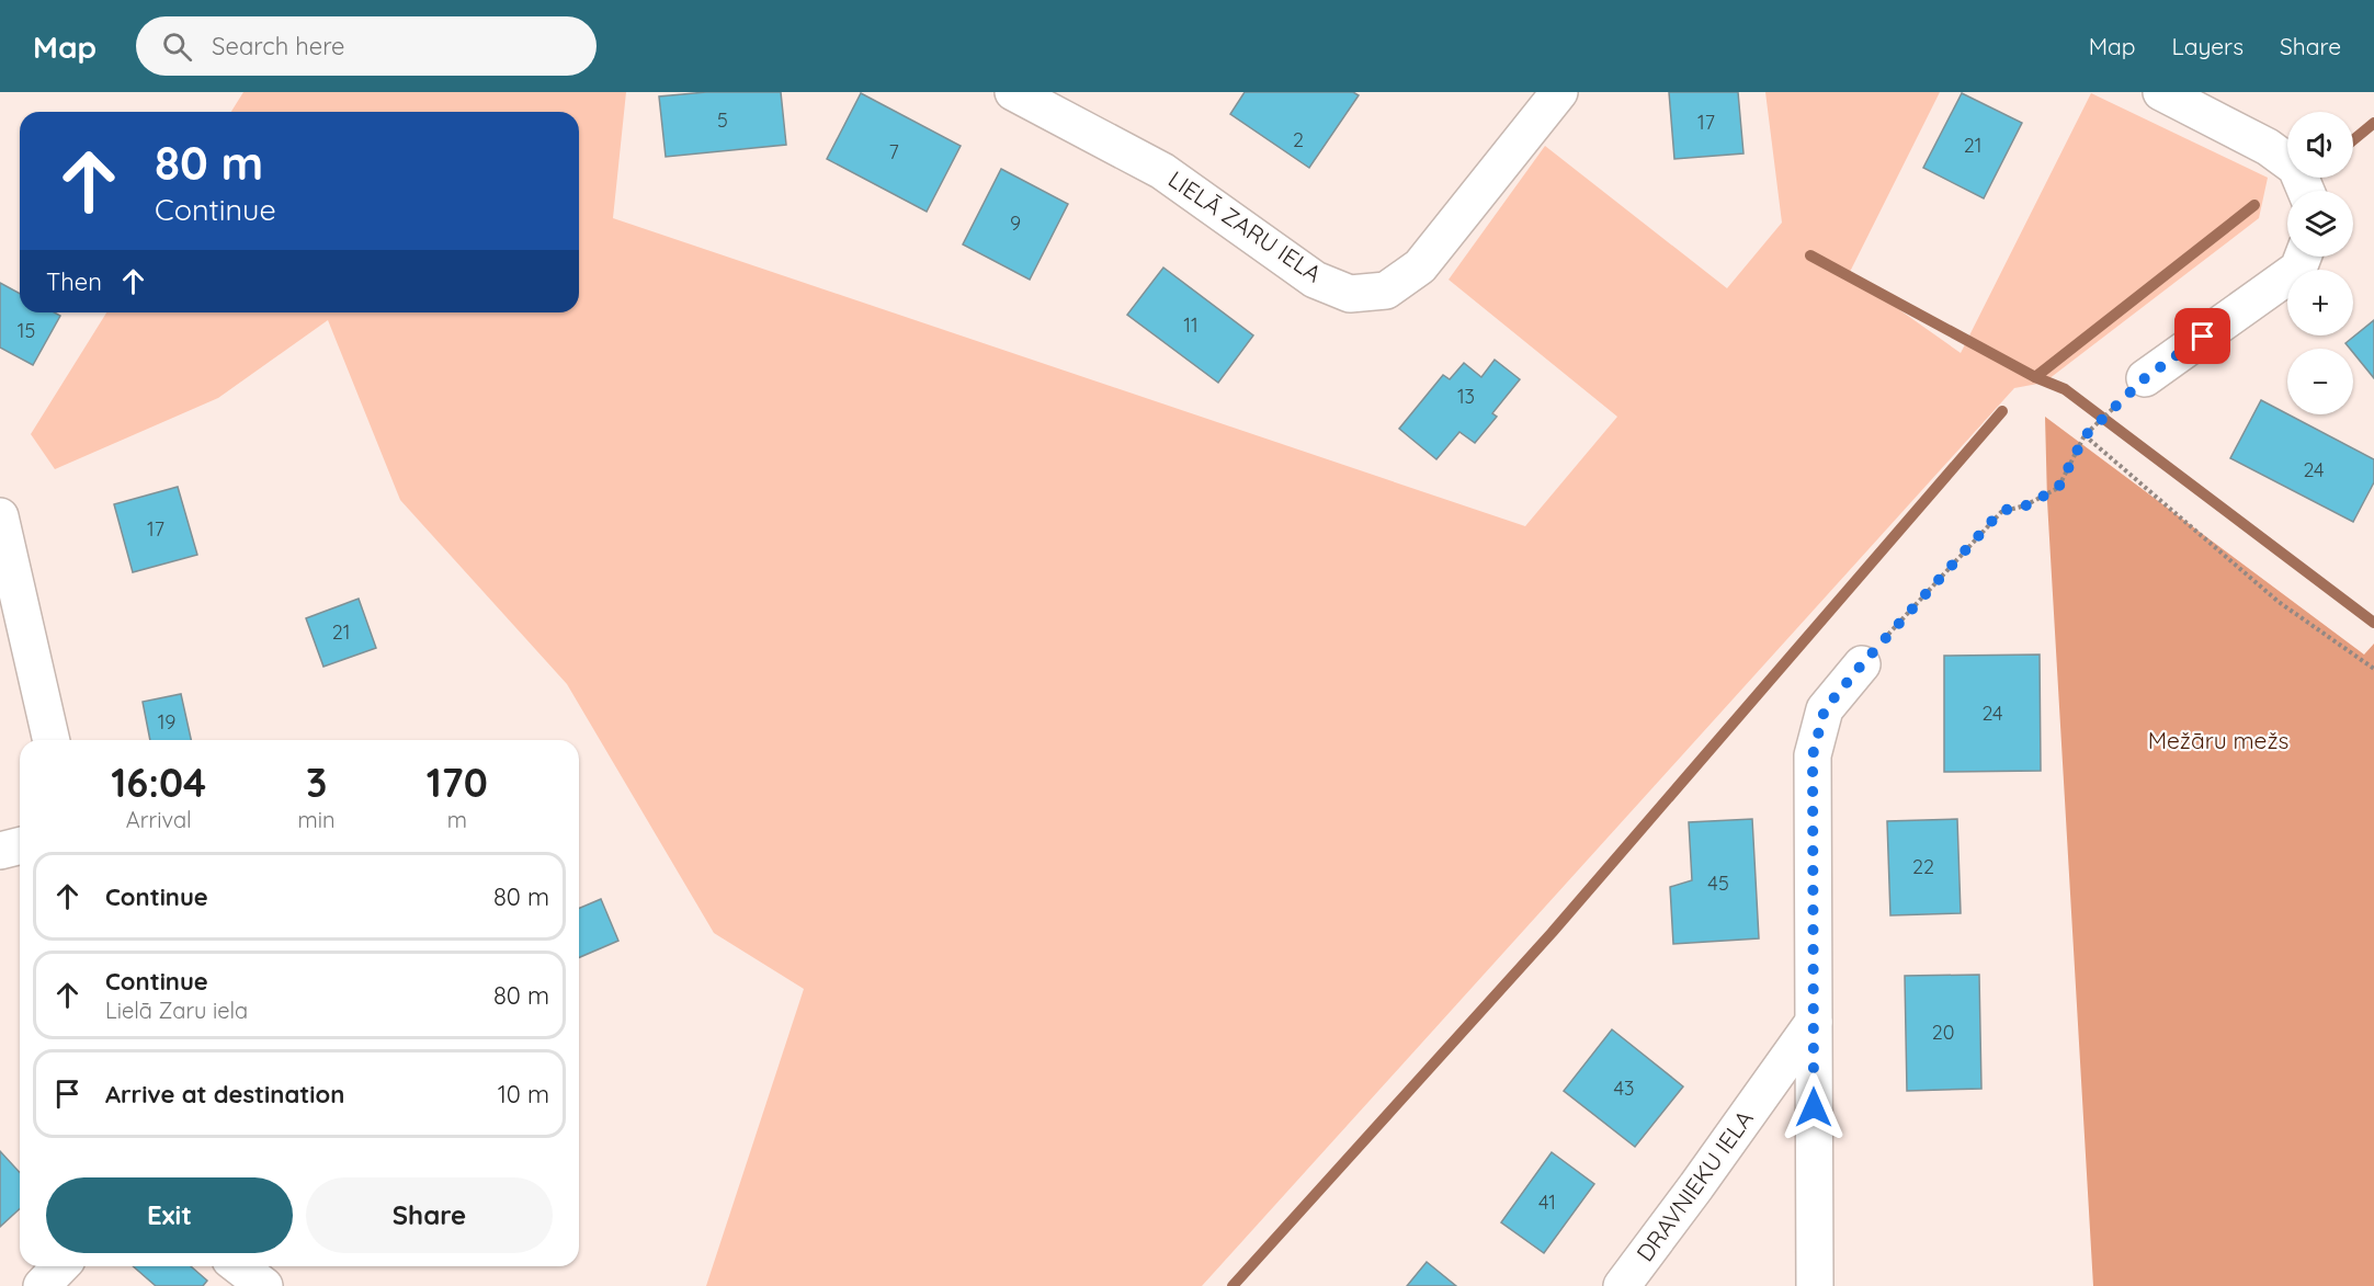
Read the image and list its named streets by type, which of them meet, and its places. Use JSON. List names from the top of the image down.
{
  "streets": {
    "street": ["LIELĀ ZARU IELA", "DRAVNIEKU IELA"]
  },
  "parks": ["Mežāru mežs"],
  "house_numbers": [
    "5",
    "17",
    "2",
    "21",
    "7",
    "9",
    "11",
    "15",
    "13",
    "24",
    "17",
    "21",
    "24",
    "19",
    "22",
    "45",
    "20",
    "43",
    "41"
  ],
  "page": {
    "header": "Map",
    "search": "Search here",
    "nav": ["Map", "Layers", "Share"],
    "map_buttons": ["+", "−"],
    "turn": ["80 m", "Continue"],
    "then": "Then",
    "eta": [
      "16:04",
      "Arrival",
      "3",
      "min",
      "170",
      "m"
    ],
    "list": [
      {
        "name": "Continue",
        "value": "80 m"
      },
      {
        "name": "Continue",
        "note": "Lielā Zaru iela",
        "value": "80 m"
      },
      {
        "name": "Arrive at destination",
        "value": "10 m"
      }
    ],
    "buttons": ["Exit", "Share"]
  }
}
